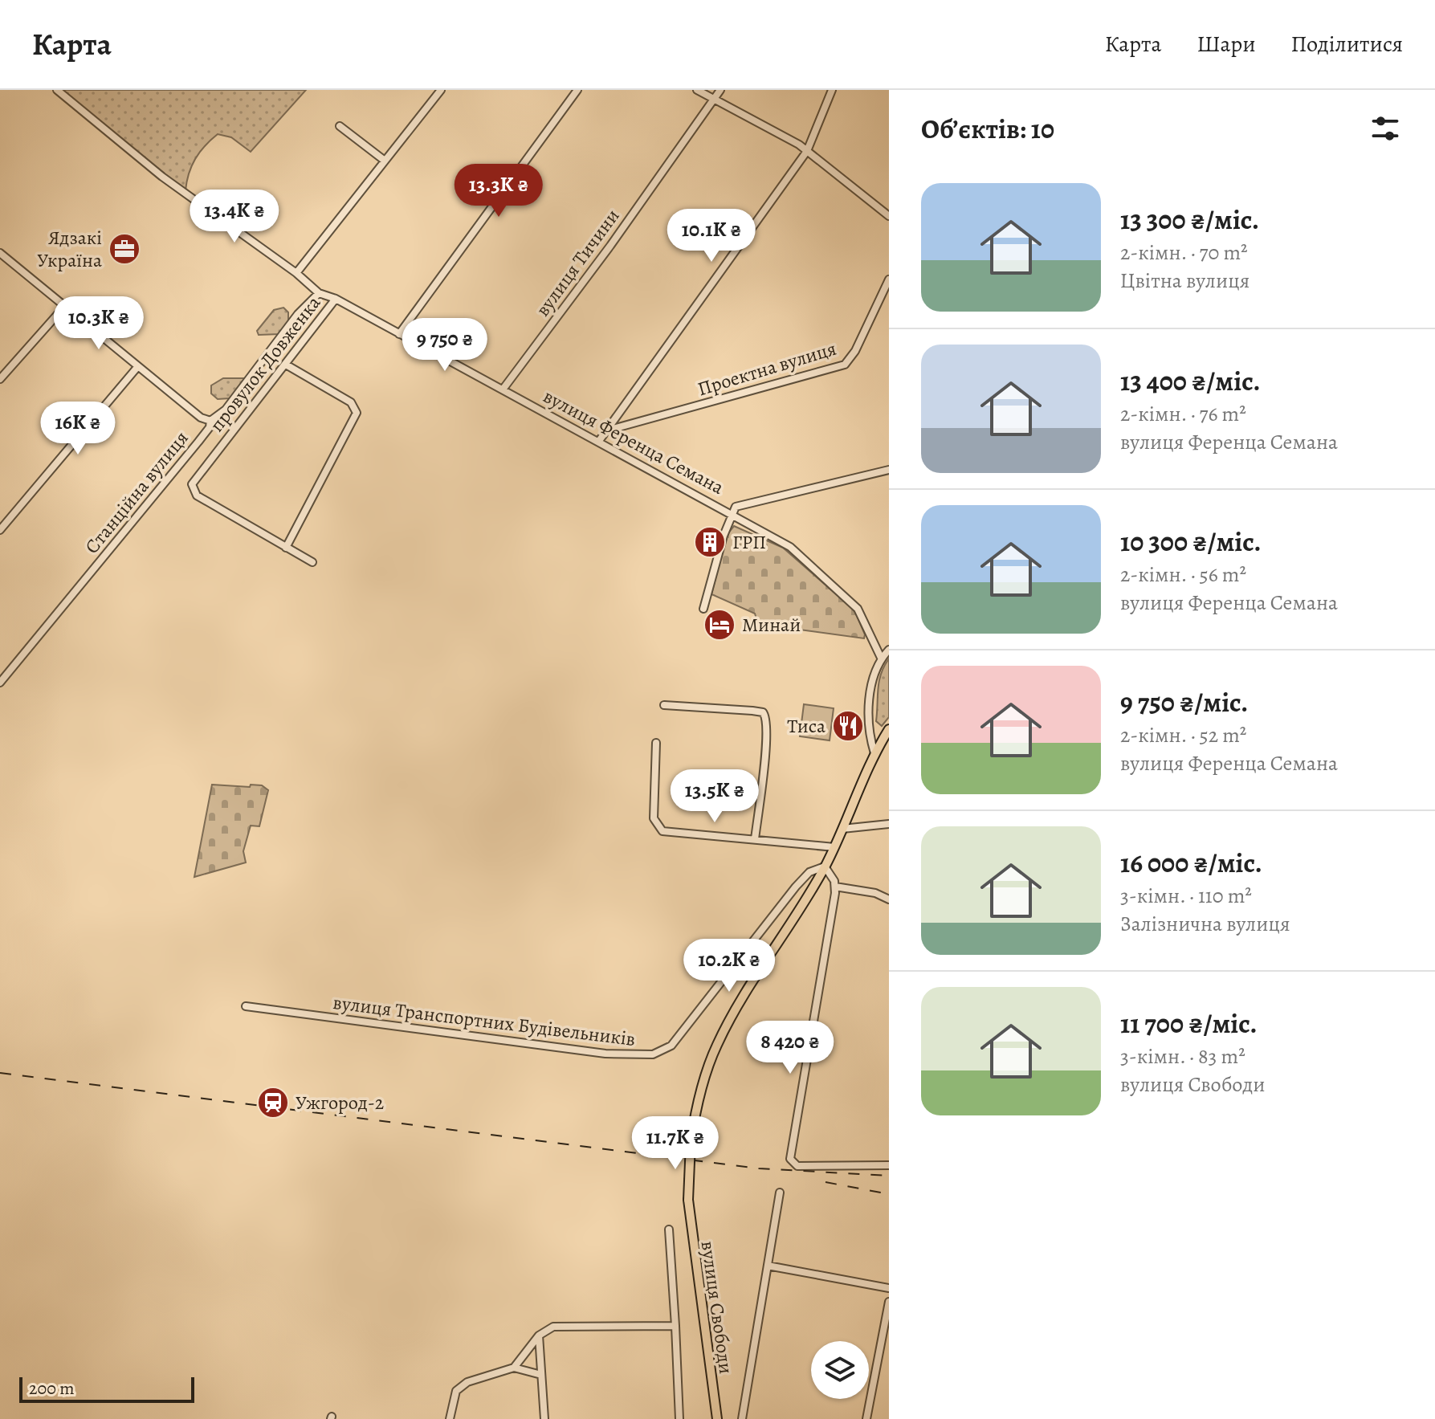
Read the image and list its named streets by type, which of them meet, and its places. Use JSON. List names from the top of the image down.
{
  "streets": {
    "main road": ["вулиця Свободи"],
    "street": [
      "вулиця Тичини",
      "провулок Довженка",
      "Проектна вулиця",
      "вулиця Ференца Семана",
      "Станційна вулиця",
      "вулиця Транспортних Будівельників"
    ]
  },
  "crossings": [
    ["вулиця Тичини", "вулиця Ференца Семана"],
    ["провулок Довженка", "вулиця Ференца Семана"],
    ["вулиця Ференца Семана", "Станційна вулиця"],
    ["вулиця Транспортних Будівельників", "вулиця Свободи"]
  ],
  "places": {
    "office": ["Ядзакі Україна"],
    "building": ["ГРП"],
    "hotel": ["Минай"],
    "restaurant": ["Тиса"],
    "station": ["Ужгород-2"]
  },
  "scale_bar": "200 m",
  "page": {
    "header": "Карта",
    "nav": ["Карта", "Шари", "Поділитися"],
    "heading": "Об’єктів: 10",
    "price": [
      "13.3K ₴",
      "13.4K ₴",
      "10.1K ₴",
      "10.3K ₴",
      "9 750 ₴",
      "16K ₴",
      "13.5K ₴",
      "10.2K ₴",
      "8 420 ₴",
      "11.7K ₴"
    ],
    "list": [
      {
        "name": "13 300 ₴/міс.",
        "note": "2-кімн. · 70 m² · Цвітна вулиця"
      },
      {
        "name": "13 400 ₴/міс.",
        "note": "2-кімн. · 76 m² · вулиця Ференца Семана"
      },
      {
        "name": "10 300 ₴/міс.",
        "note": "2-кімн. · 56 m² · вулиця Ференца Семана"
      },
      {
        "name": "9 750 ₴/міс.",
        "note": "2-кімн. · 52 m² · вулиця Ференца Семана"
      },
      {
        "name": "16 000 ₴/міс.",
        "note": "3-кімн. · 110 m² · Залізнична вулиця"
      },
      {
        "name": "11 700 ₴/міс.",
        "note": "3-кімн. · 83 m² · вулиця Свободи"
      }
    ],
    "scale": "200 m"
  }
}
